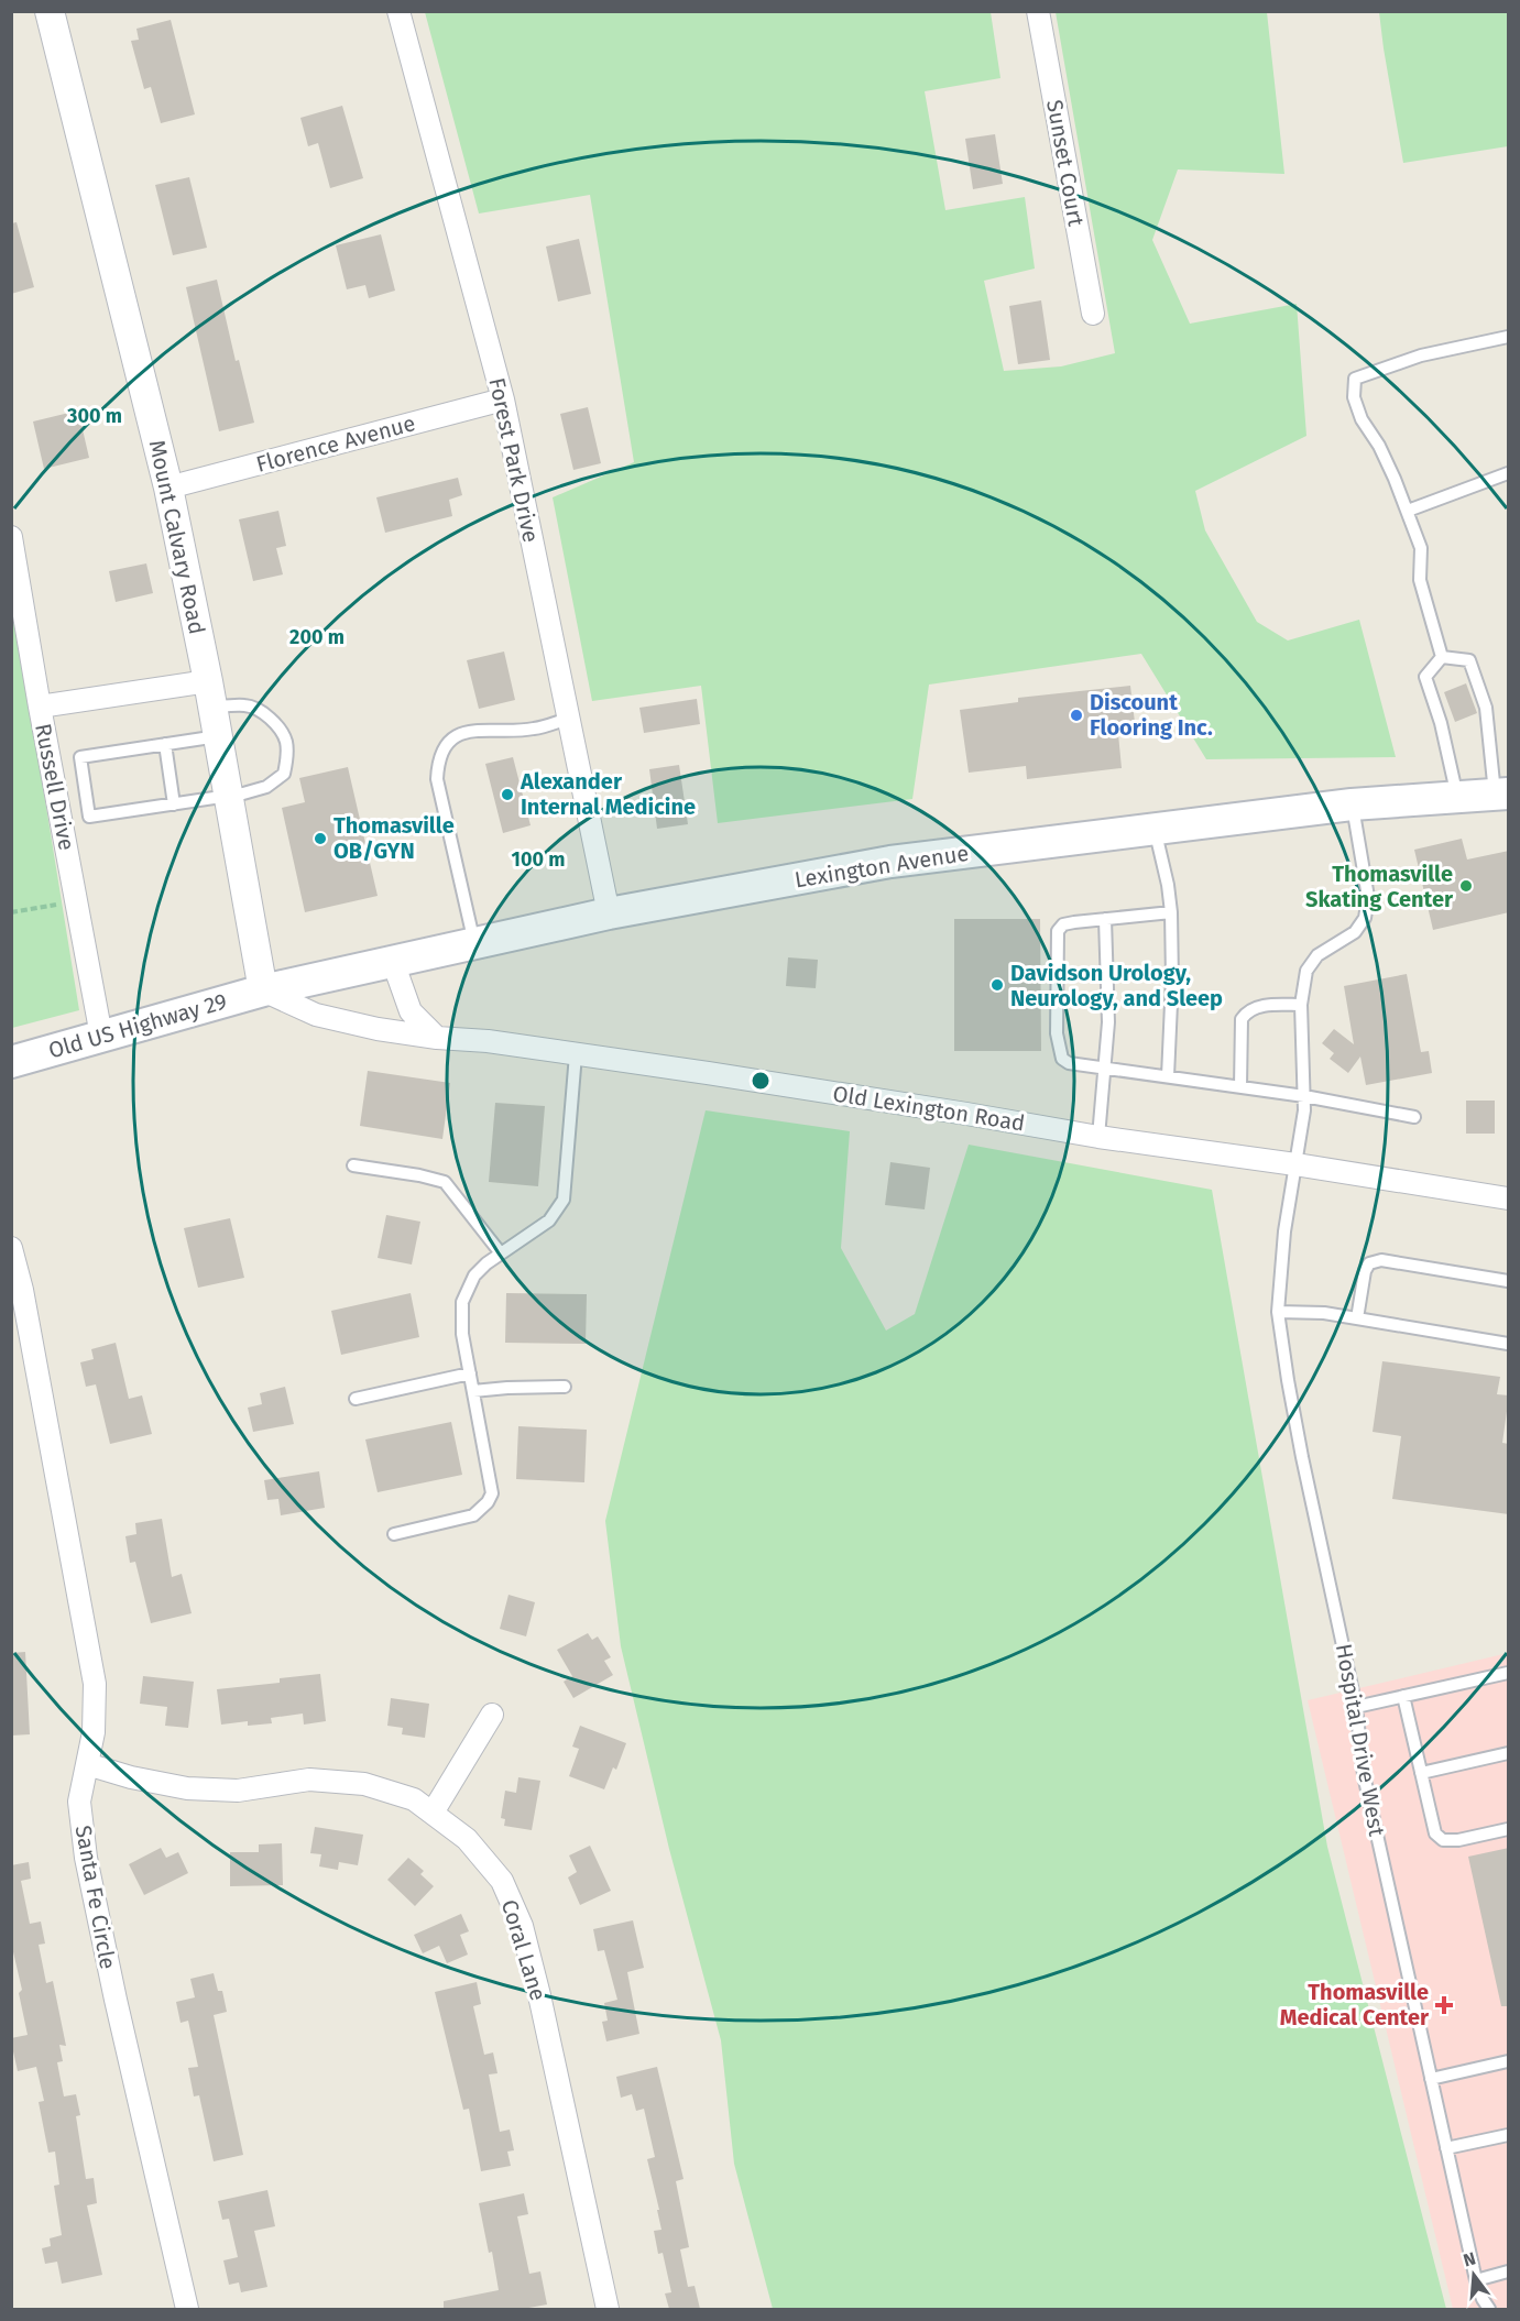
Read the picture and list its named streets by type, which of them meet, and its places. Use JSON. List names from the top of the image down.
{
  "streets": {
    "main road": ["Lexington Avenue", "Old US Highway 29"],
    "street": [
      "Sunset Court",
      "Florence Avenue",
      "Forest Park Drive",
      "Mount Calvary Road",
      "Russell Drive",
      "Old Lexington Road",
      "Santa Fe Circle",
      "Coral Lane"
    ],
    "lane": ["Hospital Drive West"]
  },
  "crossings": [
    ["Florence Avenue", "Forest Park Drive"],
    ["Florence Avenue", "Mount Calvary Road"],
    ["Forest Park Drive", "Lexington Avenue"],
    ["Mount Calvary Road", "Lexington Avenue"],
    ["Mount Calvary Road", "Old US Highway 29"],
    ["Mount Calvary Road", "Old Lexington Road"],
    ["Russell Drive", "Old US Highway 29"],
    ["Lexington Avenue", "Old US Highway 29"],
    ["Lexington Avenue", "Old Lexington Road"],
    ["Lexington Avenue", "Hospital Drive West"],
    ["Old US Highway 29", "Old Lexington Road"],
    ["Old Lexington Road", "Hospital Drive West"],
    ["Santa Fe Circle", "Coral Lane"]
  ],
  "places": {
    "other": [
      "Discount Flooring Inc.",
      "Alexander Internal Medicine",
      "Thomasville OB/GYN",
      "Thomasville Skating Center",
      "Davidson Urology, Neurology, and Sleep"
    ],
    "health": ["Thomasville Medical Center"]
  },
  "north": "top",
  "rings": ["300 m", "200 m", "100 m"]
}
